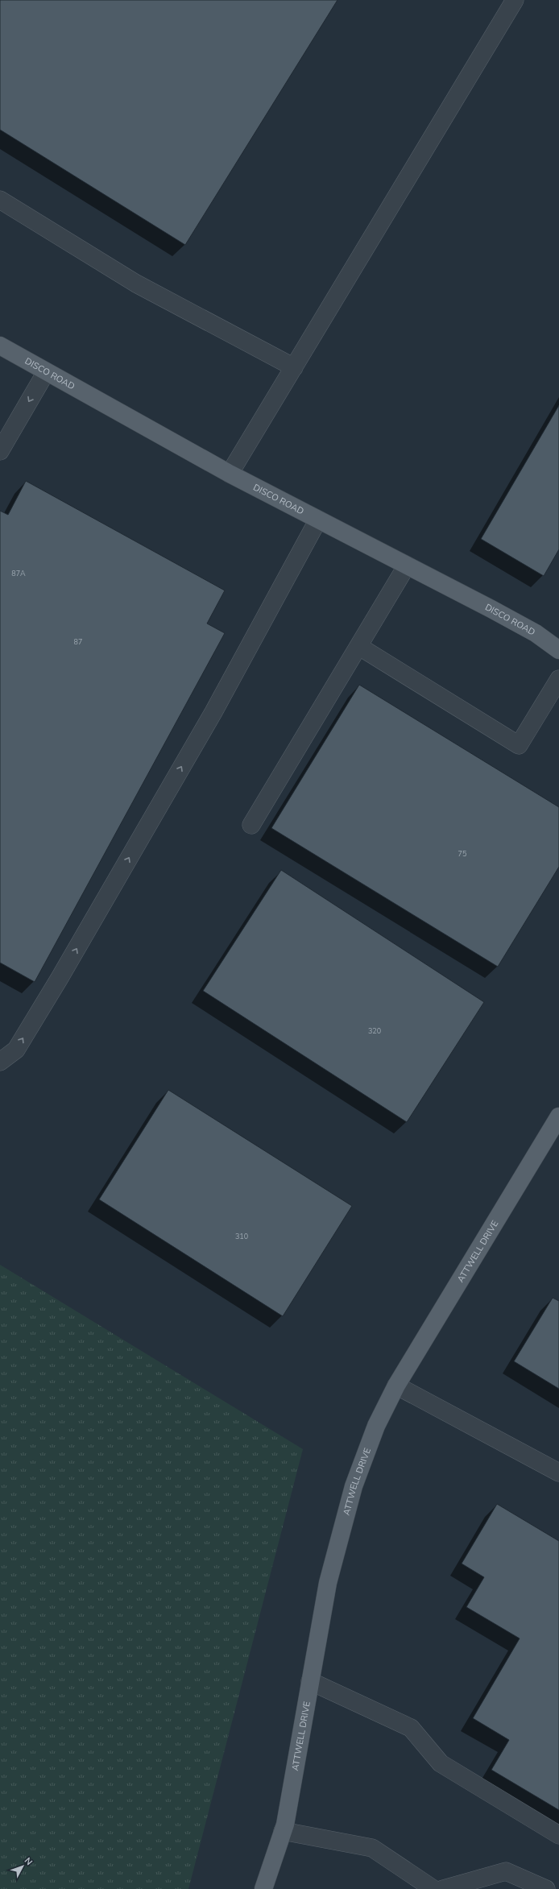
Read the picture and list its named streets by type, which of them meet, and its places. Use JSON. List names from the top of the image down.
{
  "streets": {
    "main road": ["DISCO ROAD", "ATTWELL DRIVE"]
  },
  "house_numbers": [
    "87A",
    "87",
    "75",
    "320",
    "310"
  ],
  "north": "top right"
}
